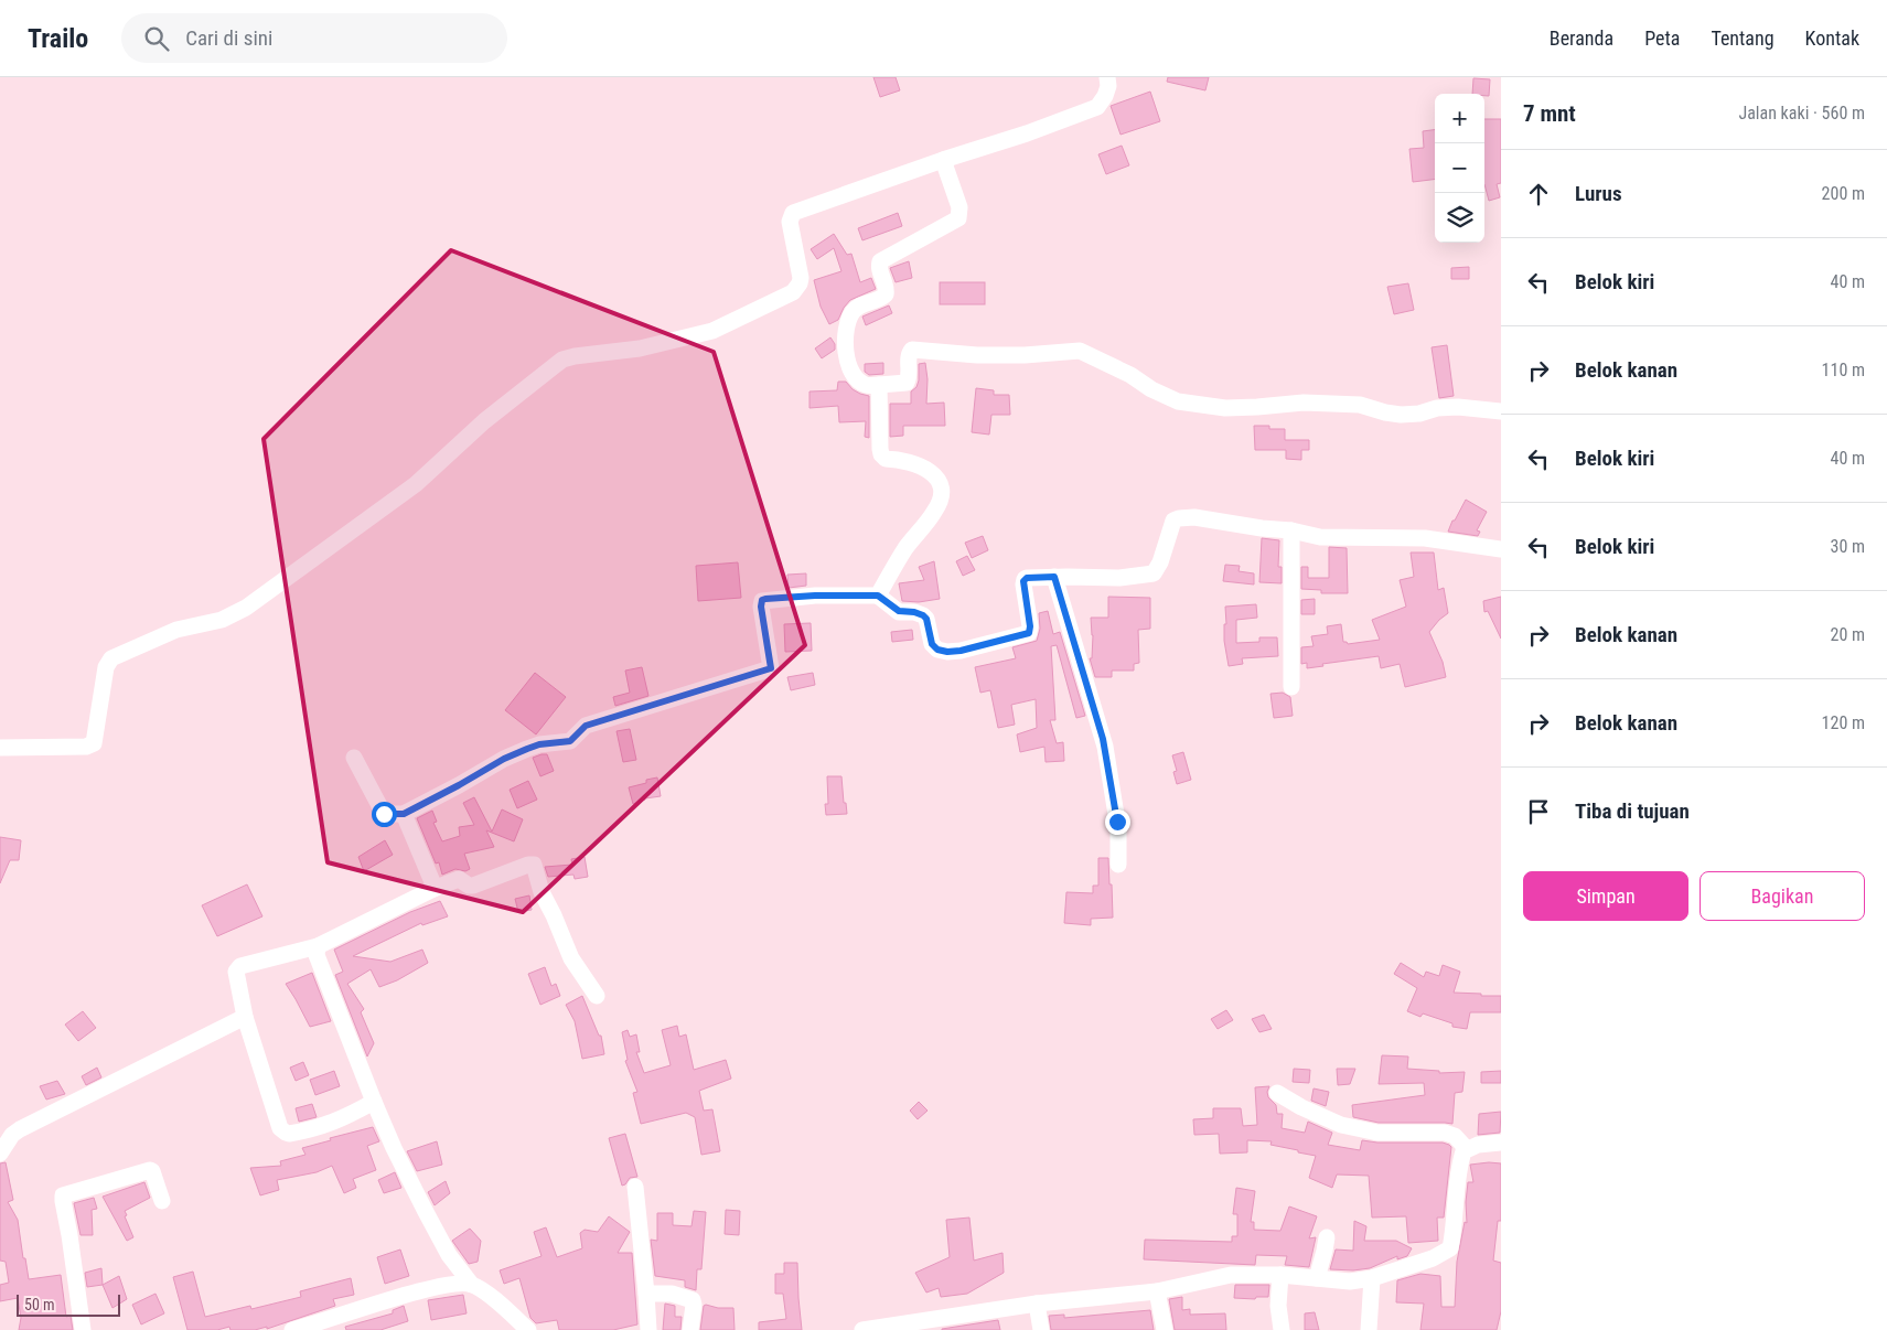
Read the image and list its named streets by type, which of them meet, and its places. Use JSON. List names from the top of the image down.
{
  "scale_bar": "50 m",
  "page": {
    "header": "Trailo",
    "search": "Cari di sini",
    "nav": [
      "Beranda",
      "Peta",
      "Tentang",
      "Kontak"
    ],
    "heading": ["7 mnt", "Jalan kaki · 560 m"],
    "map_buttons": ["+", "−"],
    "list": [
      ["Lurus", "200 m"],
      ["Belok kiri", "40 m"],
      ["Belok kanan", "110 m"],
      ["Belok kiri", "40 m"],
      ["Belok kiri", "30 m"],
      ["Belok kanan", "20 m"],
      ["Belok kanan", "120 m"],
      "Tiba di tujuan"
    ],
    "buttons": ["Simpan", "Bagikan"],
    "scale": "50 m"
  }
}
